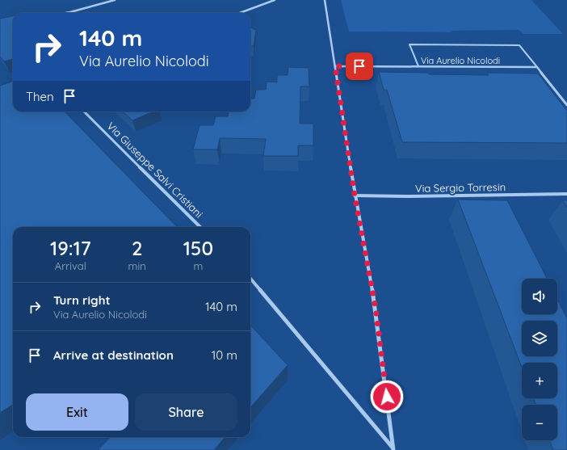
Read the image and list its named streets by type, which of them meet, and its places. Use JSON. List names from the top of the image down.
{
  "streets": {
    "street": ["Via Aurelio Nicolodi", "Via Giuseppe Salvi Cristiani", "Via Sergio Torresin"]
  },
  "page": {
    "turn": ["140 m", "Via Aurelio Nicolodi"],
    "then": "Then",
    "eta": [
      "19:17",
      "Arrival",
      "2",
      "min",
      "150",
      "m"
    ],
    "map_buttons": ["+", "−"],
    "list": [
      {
        "name": "Turn right",
        "note": "Via Aurelio Nicolodi",
        "value": "140 m"
      },
      {
        "name": "Arrive at destination",
        "value": "10 m"
      }
    ],
    "buttons": ["Exit", "Share"]
  }
}
